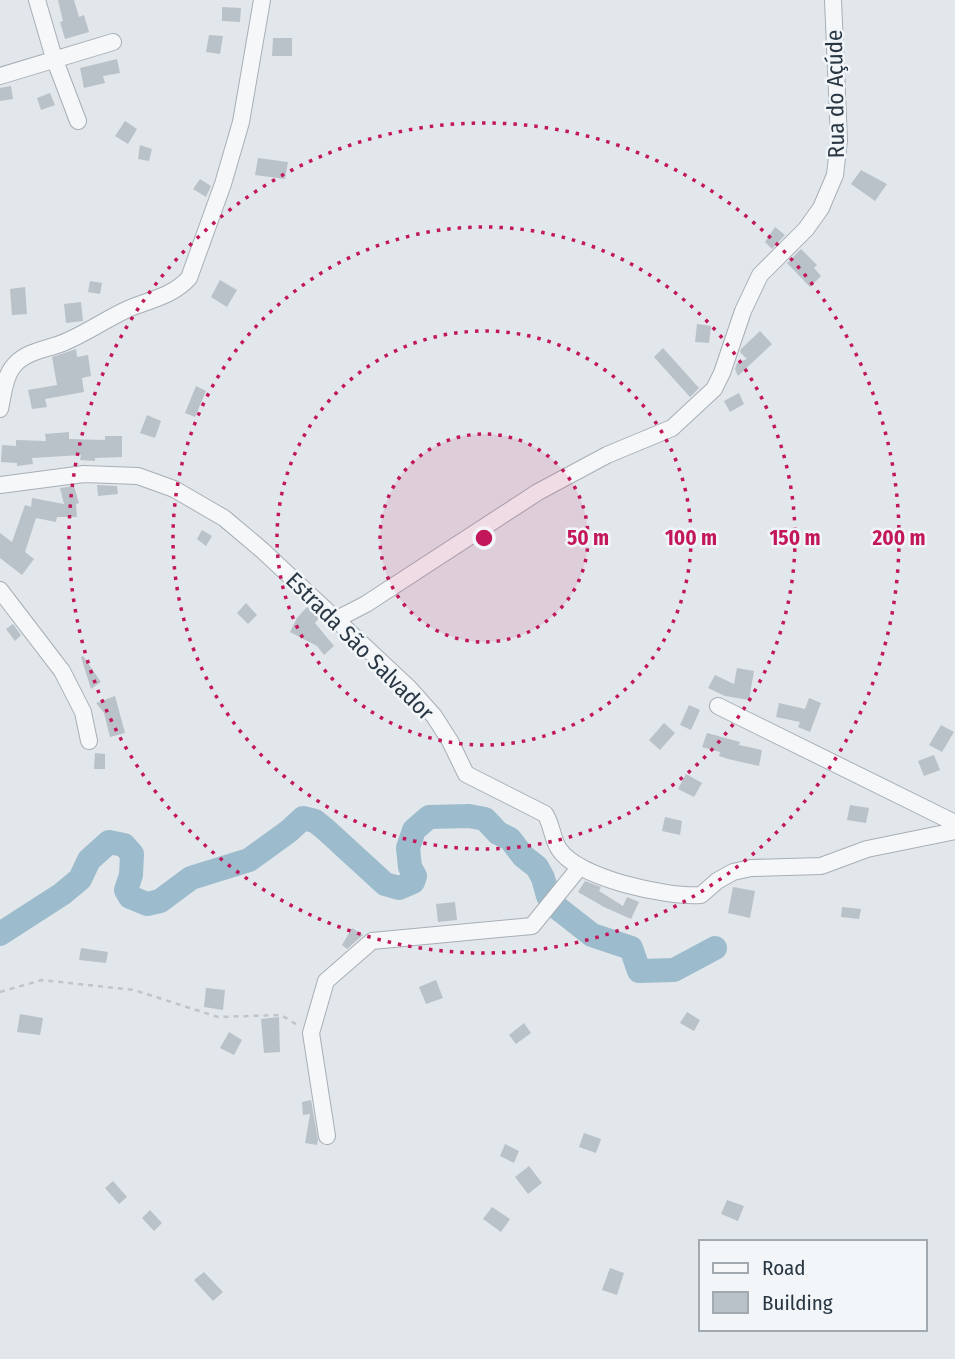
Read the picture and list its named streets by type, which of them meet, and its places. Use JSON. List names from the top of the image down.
{
  "streets": {
    "street": ["Rua do Açúde", "Estrada São Salvador"]
  },
  "crossings": [
    ["Rua do Açúde", "Estrada São Salvador"]
  ],
  "legend": ["Road", "Building"],
  "rings": [
    "50 m",
    "100 m",
    "150 m",
    "200 m"
  ]
}
